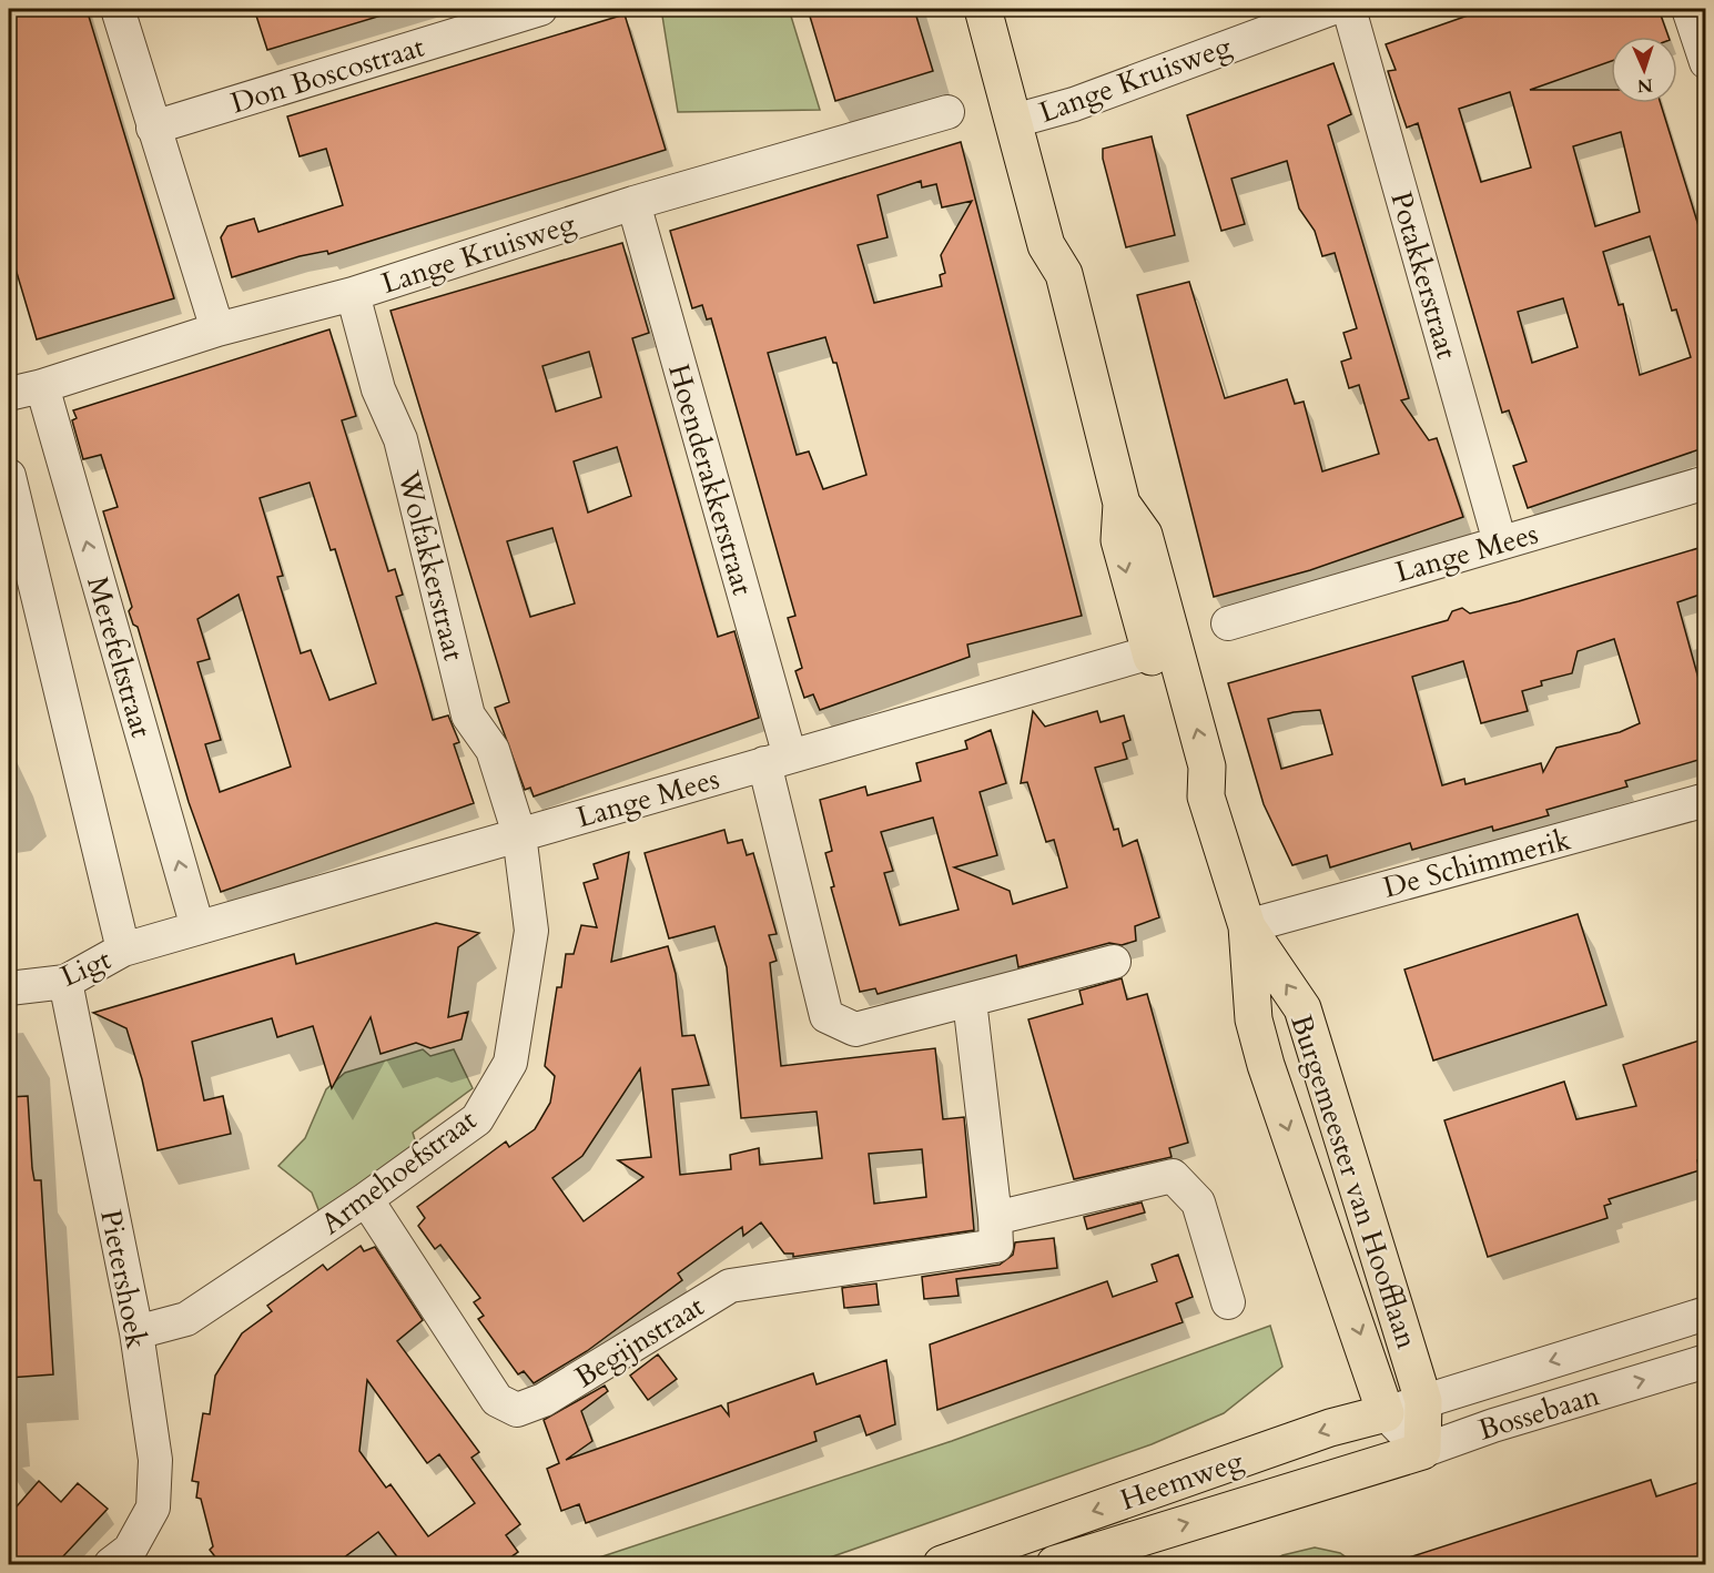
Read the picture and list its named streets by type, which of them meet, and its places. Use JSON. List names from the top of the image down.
{
  "streets": {
    "main road": ["Burgemeester van Hoofflaan", "Heemweg"],
    "street": [
      "Don Boscostraat",
      "Lange Kruisweg",
      "Potakkerstraat",
      "Hoenderakkerstraat",
      "Lange Mees",
      "Wolfakkerstraat",
      "Merefeltstraat",
      "De Schimmerik",
      "Ligt",
      "Armehoefstraat",
      "Pietershoek",
      "Begijnstraat",
      "Bossebaan"
    ]
  },
  "crossings": [
    ["Lange Kruisweg", "Hoenderakkerstraat"],
    ["Lange Kruisweg", "Wolfakkerstraat"],
    ["Lange Kruisweg", "Merefeltstraat"],
    ["Lange Kruisweg", "Burgemeester van Hoofflaan"],
    ["Potakkerstraat", "Lange Mees"],
    ["Hoenderakkerstraat", "Lange Mees"],
    ["Lange Mees", "Wolfakkerstraat"],
    ["Lange Mees", "Merefeltstraat"],
    ["Lange Mees", "Ligt"],
    ["Lange Mees", "Armehoefstraat"],
    ["Lange Mees", "Burgemeester van Hoofflaan"],
    ["Wolfakkerstraat", "Armehoefstraat"],
    ["De Schimmerik", "Burgemeester van Hoofflaan"],
    ["Ligt", "Pietershoek"],
    ["Armehoefstraat", "Pietershoek"],
    ["Armehoefstraat", "Begijnstraat"],
    ["Burgemeester van Hoofflaan", "Bossebaan"],
    ["Burgemeester van Hoofflaan", "Heemweg"],
    ["Bossebaan", "Heemweg"]
  ],
  "north": "bottom"
}
